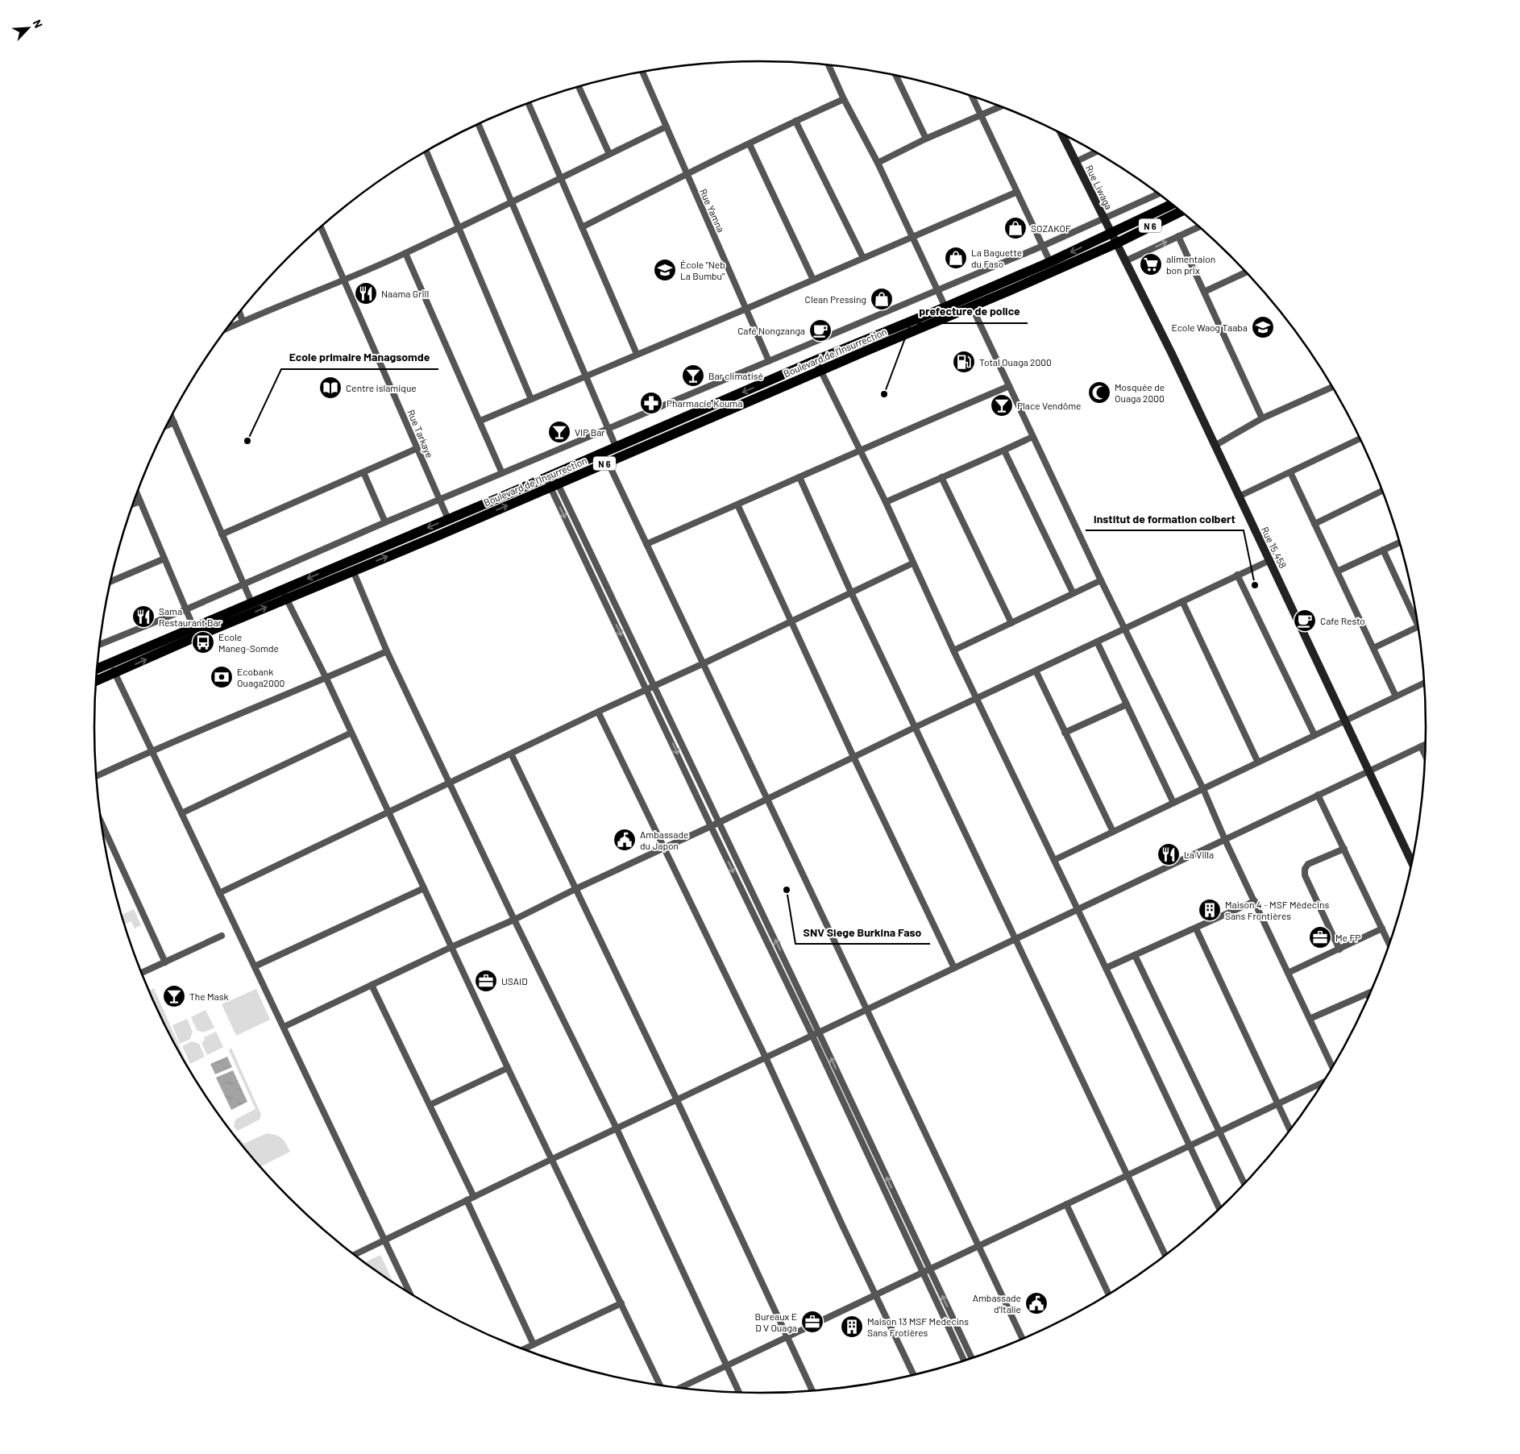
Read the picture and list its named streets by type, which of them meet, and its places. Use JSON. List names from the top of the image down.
{
  "streets": {
    "main road": [
      "Rue Liwaga",
      "N 6",
      "Boulevard de l'Insurrection",
      "Rue 15.458"
    ],
    "street": ["Rue Yamna", "Rue Tarkaye"]
  },
  "crossings": [
    ["Rue Liwaga", "Boulevard de l'Insurrection"],
    ["Rue Liwaga", "Rue 15.458"],
    ["Boulevard de l'Insurrection", "Rue Tarkaye"],
    ["Boulevard de l'Insurrection", "Rue 15.458"]
  ],
  "places": {
    "shop": ["SOZAKOF", "La Baguette du Faso", "Clean Pressing"],
    "supermarket": ["alimentaion bon prix"],
    "school or university": ["École \"Neb La Bumbu\"", "Ecole Waog Taaba"],
    "restaurant": ["Naama Grill", "Sama Restaurant Bar", "La Villa"],
    "cafe": ["Café Nongzanga", "Cafe Resto"],
    "fuel station": ["Total Ouaga 2000"],
    "bar": [
      "Bar climatisé",
      "Place Vendôme",
      "VIP Bar",
      "The Mask"
    ],
    "library": ["Centre islamique"],
    "mosque": ["Mosquée de Ouaga 2000"],
    "other": [
      "prefecture de police",
      "Ecole primaire Managsomde",
      "institut de formation colbert",
      "SNV Siege Burkina Faso"
    ],
    "pharmacy": ["Pharmacie Kouma"],
    "bus stop": ["Ecole Maneg-Somde"],
    "bank": ["Ecobank Ouaga2000"],
    "public building": ["Ambassade du Japon", "Ambassade d'Italie"],
    "building": ["Maison 4 - MSF Mèdecins Sans Frontières", "Maison 13 MSF Medecins Sans Frotières"],
    "office": ["Me FP", "USAID", "Bureaux E D V Ouaga"]
  },
  "north": "top right"
}
